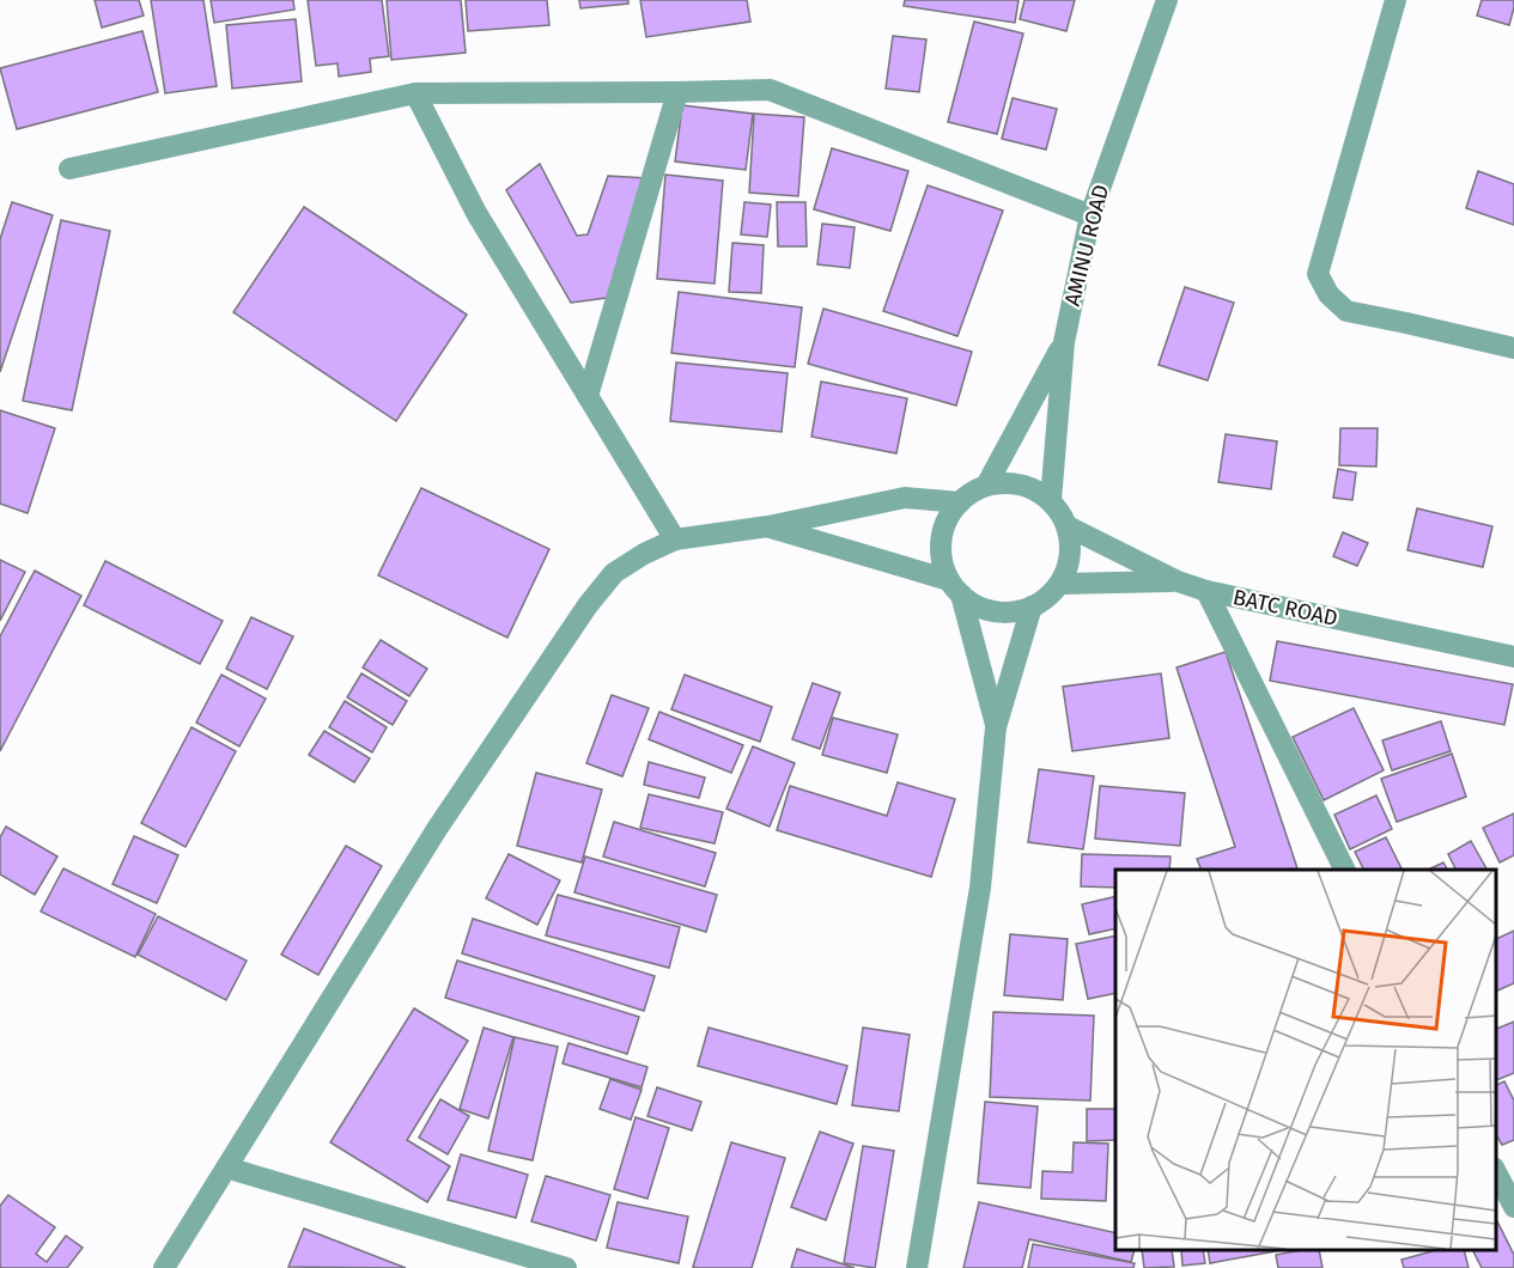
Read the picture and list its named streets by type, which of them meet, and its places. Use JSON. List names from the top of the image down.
{
  "streets": {
    "street": ["AMINU ROAD", "BATC ROAD"]
  },
  "crossings": [
    ["AMINU ROAD", "BATC ROAD"]
  ]
}
